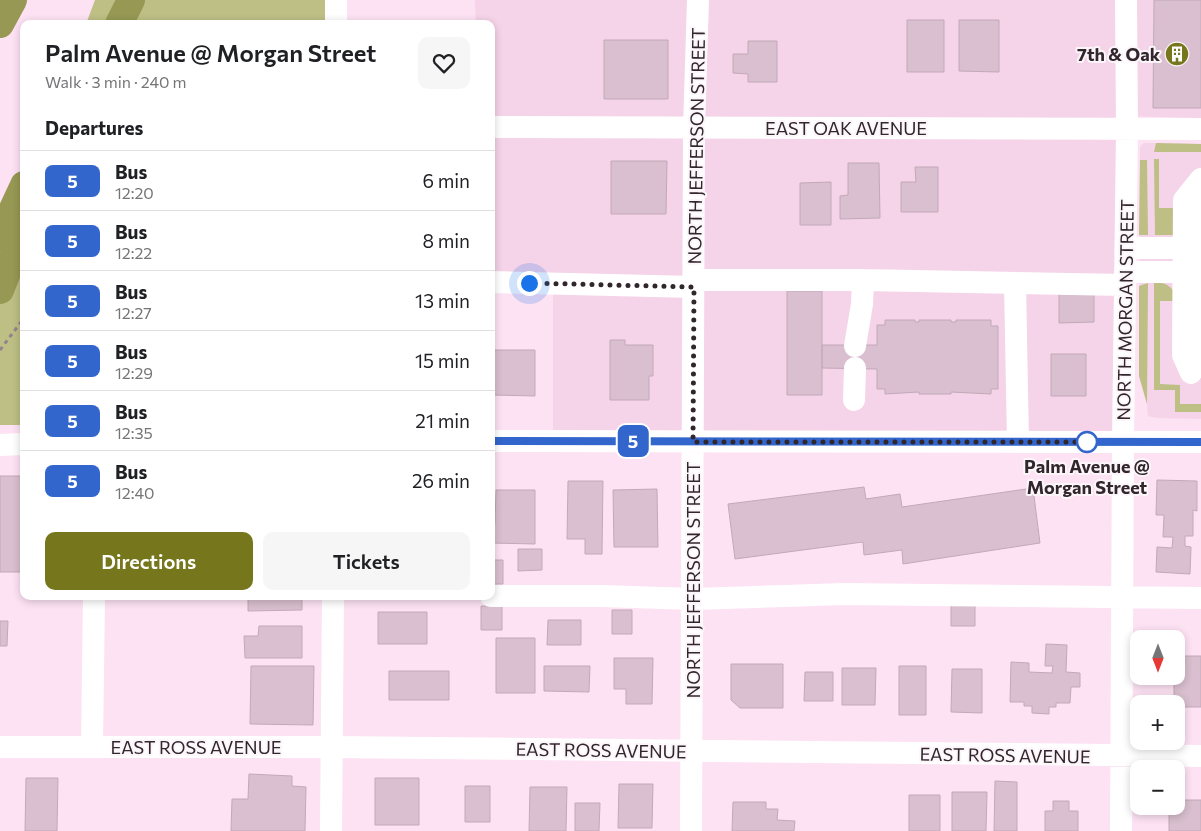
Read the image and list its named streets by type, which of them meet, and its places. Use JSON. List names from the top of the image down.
{
  "streets": {
    "street": [
      "EAST OAK AVENUE",
      "NORTH JEFFERSON STREET",
      "NORTH MORGAN STREET",
      "EAST ROSS AVENUE"
    ]
  },
  "crossings": [
    ["EAST OAK AVENUE", "NORTH JEFFERSON STREET"],
    ["EAST OAK AVENUE", "NORTH MORGAN STREET"],
    ["NORTH JEFFERSON STREET", "EAST ROSS AVENUE"],
    ["NORTH MORGAN STREET", "EAST ROSS AVENUE"]
  ],
  "places": {
    "building": ["7th & Oak"],
    "other": ["Palm Avenue @ Morgan Street"]
  },
  "lines": ["bus line 5"],
  "north": "bottom",
  "page": {
    "on_map": "5",
    "heading": [
      ["Palm Avenue @ Morgan Street", "Walk · 3 min · 240 m"],
      "Departures"
    ],
    "list": [
      {
        "mark": "5",
        "name": "Bus",
        "note": "12:20",
        "value": "6 min"
      },
      {
        "mark": "5",
        "name": "Bus",
        "note": "12:22",
        "value": "8 min"
      },
      {
        "mark": "5",
        "name": "Bus",
        "note": "12:27",
        "value": "13 min"
      },
      {
        "mark": "5",
        "name": "Bus",
        "note": "12:29",
        "value": "15 min"
      },
      {
        "mark": "5",
        "name": "Bus",
        "note": "12:35",
        "value": "21 min"
      },
      {
        "mark": "5",
        "name": "Bus",
        "note": "12:40",
        "value": "26 min"
      }
    ],
    "buttons": ["Directions", "Tickets"],
    "map_buttons": ["+", "−"]
  }
}
